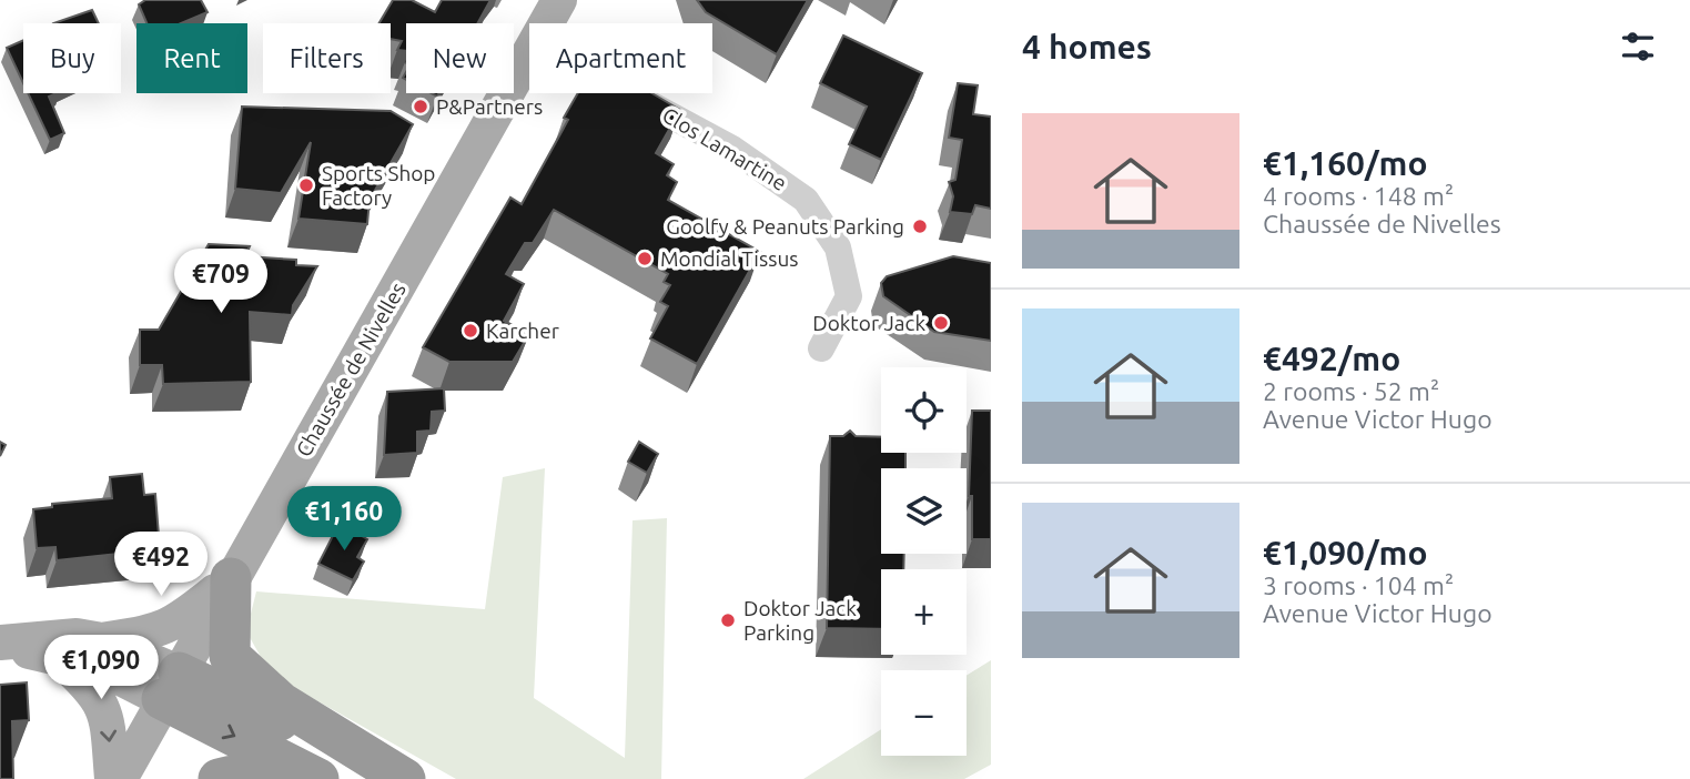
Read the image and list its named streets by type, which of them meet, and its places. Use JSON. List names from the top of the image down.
{
  "streets": {
    "main road": ["Chaussée de Nivelles"],
    "street": ["Clos Lamartine"]
  },
  "places": [
    "P&Partners",
    "Sports Shop Factory",
    "Goolfy & Peanuts Parking",
    "Mondial Tissus",
    "Doktor Jack",
    "Karcher",
    "Doktor Jack Parking"
  ],
  "page": {
    "heading": "4 homes",
    "chip": [
      "Buy",
      "Rent",
      "Filters",
      "New",
      "Apartment"
    ],
    "list": [
      {
        "name": "€1,160/mo",
        "note": "4 rooms · 148 m² · Chaussée de Nivelles"
      },
      {
        "name": "€492/mo",
        "note": "2 rooms · 52 m² · Avenue Victor Hugo"
      },
      {
        "name": "€1,090/mo",
        "note": "3 rooms · 104 m² · Avenue Victor Hugo"
      }
    ],
    "price": [
      "€709",
      "€1,160",
      "€492",
      "€1,090"
    ],
    "map_buttons": ["+", "−"]
  }
}
